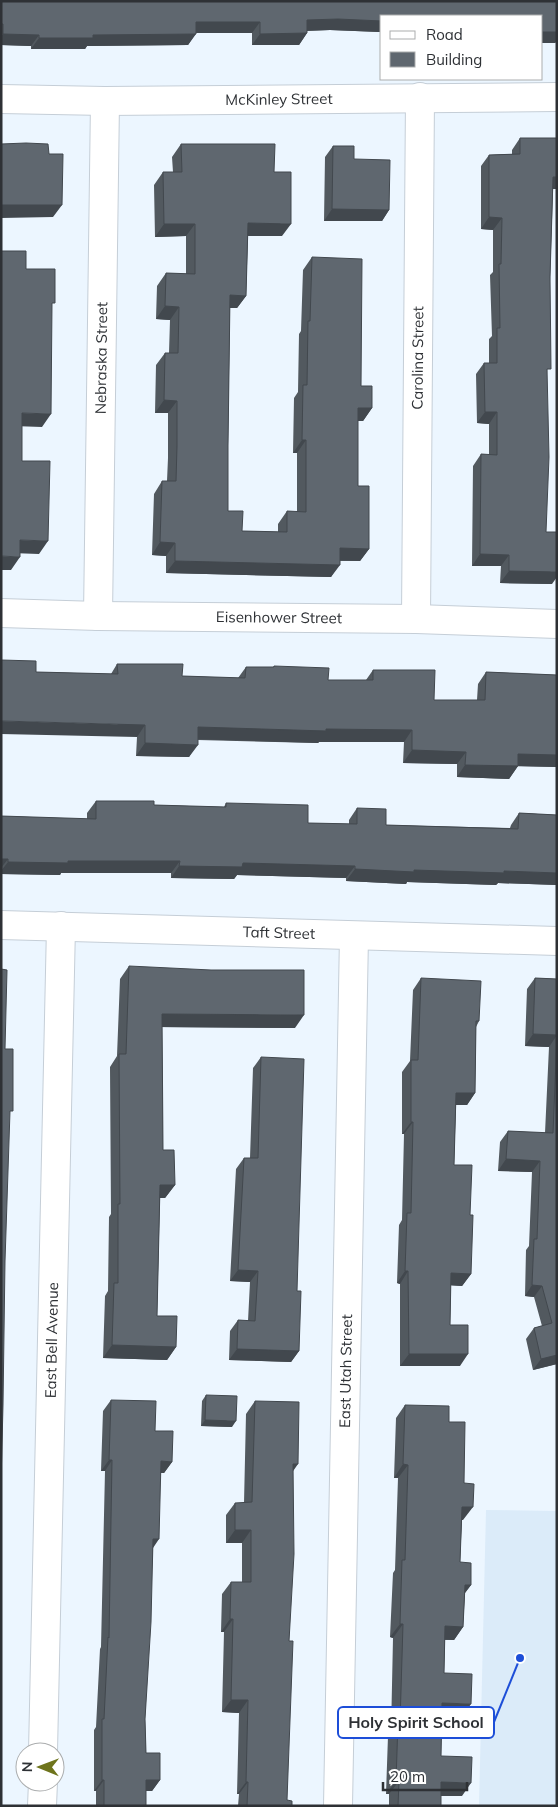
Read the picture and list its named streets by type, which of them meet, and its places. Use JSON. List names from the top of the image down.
{
  "streets": {
    "street": [
      "McKinley Street",
      "Nebraska Street",
      "Carolina Street",
      "Eisenhower Street",
      "Taft Street",
      "East Bell Avenue",
      "East Utah Street"
    ]
  },
  "crossings": [
    ["McKinley Street", "Nebraska Street"],
    ["McKinley Street", "Carolina Street"],
    ["Nebraska Street", "Eisenhower Street"],
    ["Carolina Street", "Eisenhower Street"],
    ["Taft Street", "East Bell Avenue"],
    ["Taft Street", "East Utah Street"]
  ],
  "places": ["Holy Spirit School"],
  "legend": ["Road", "Building"],
  "scale_bar": "20 m",
  "north": "left"
}
